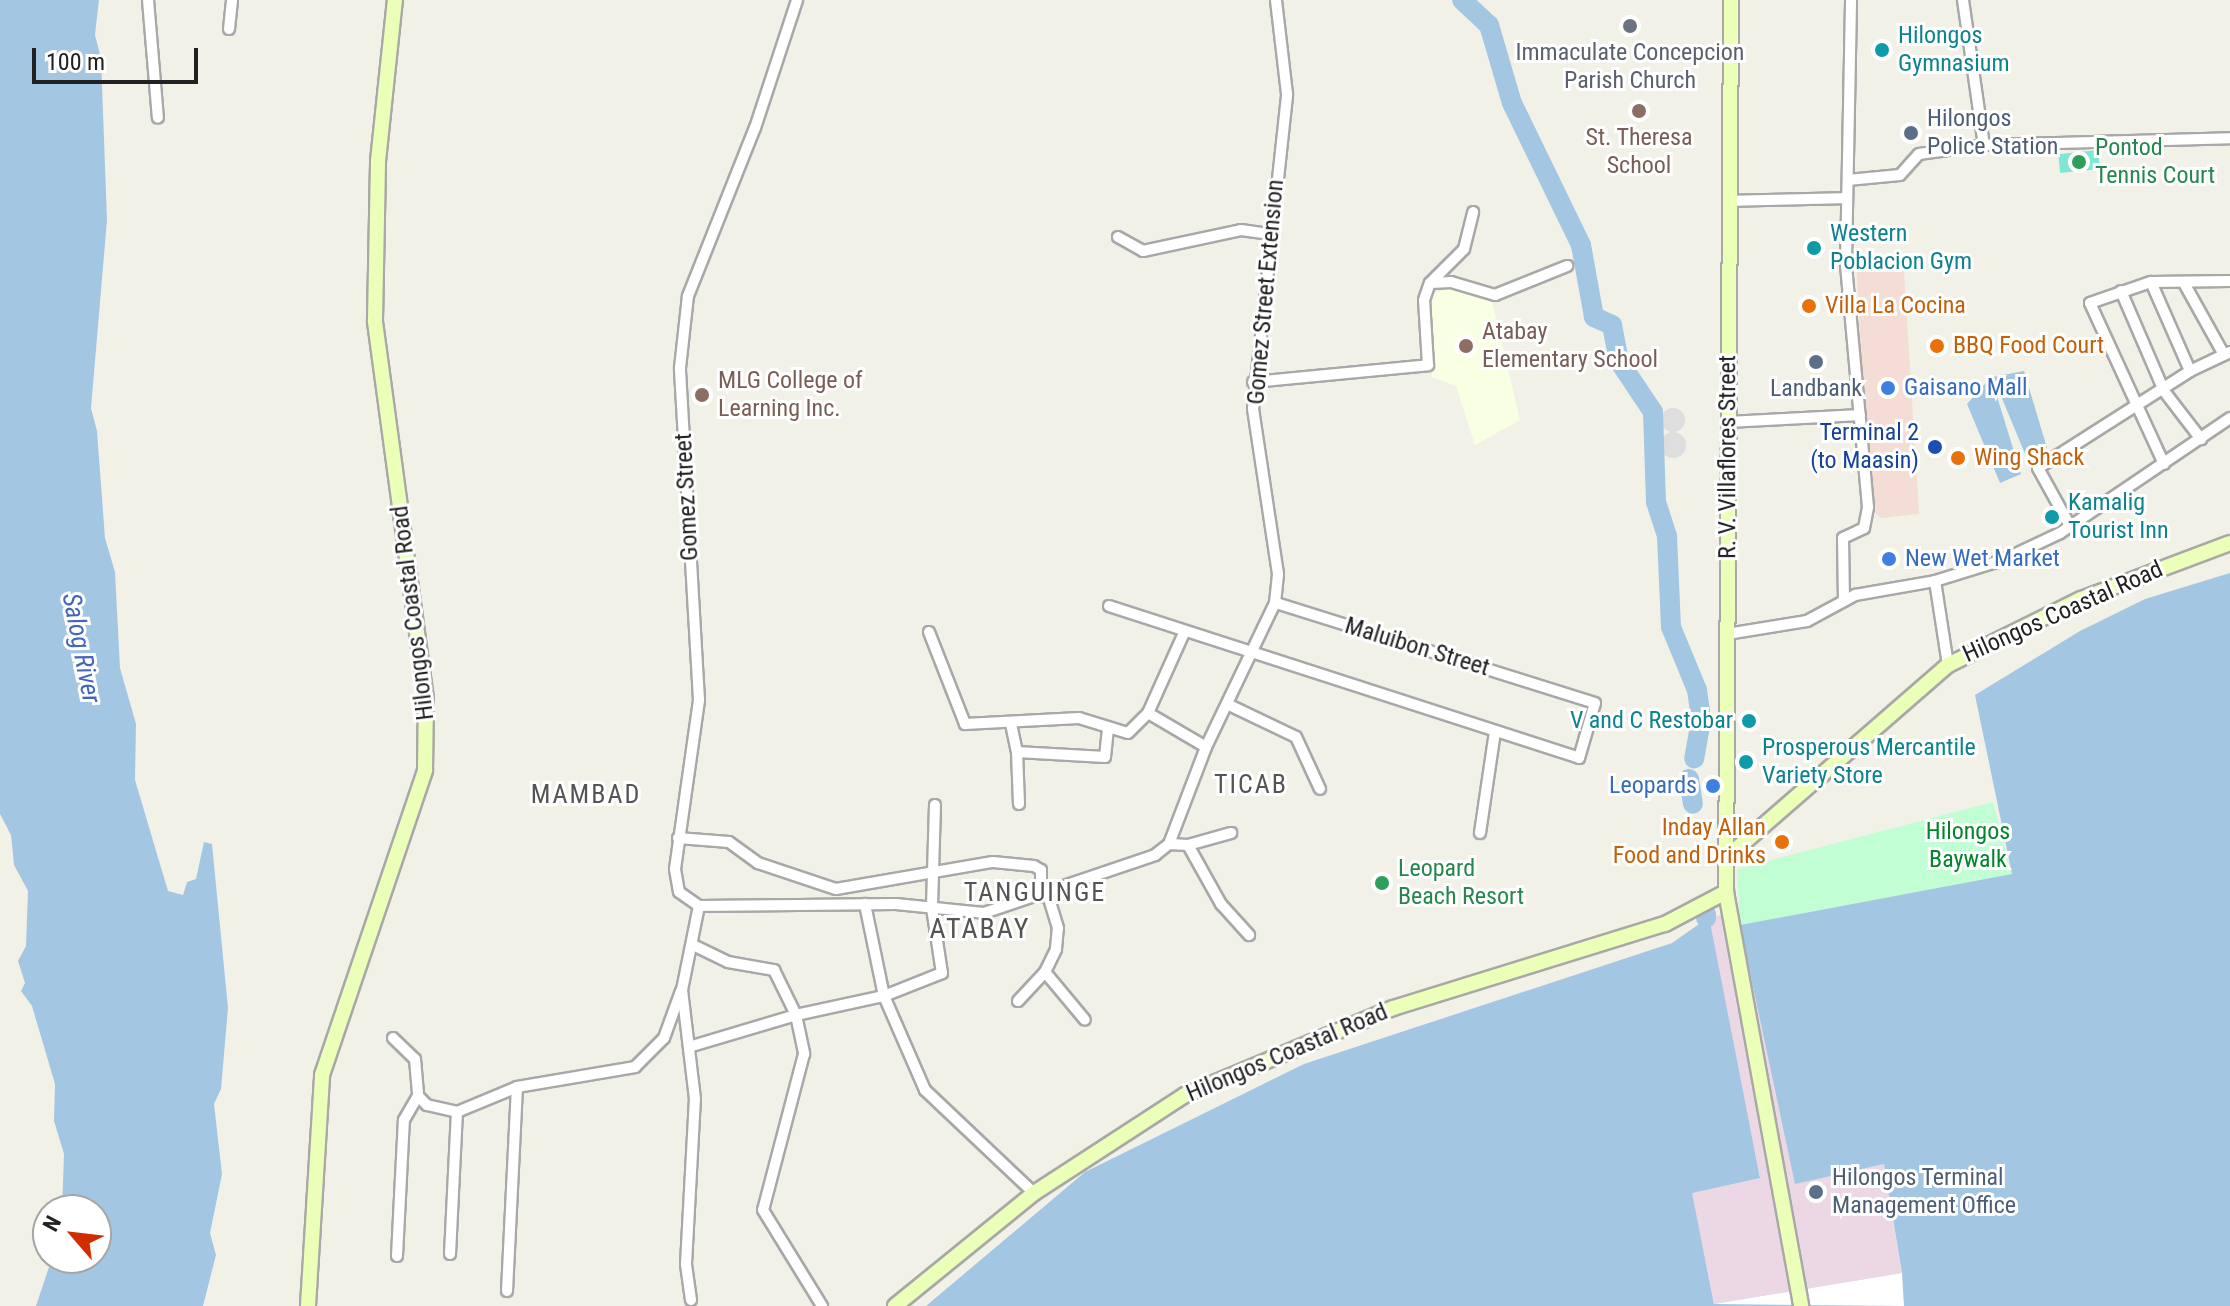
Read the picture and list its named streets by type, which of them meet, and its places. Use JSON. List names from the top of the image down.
{
  "streets": {
    "street": [
      "Gomez Street Extension",
      "R. V. Villaflores Street",
      "Gomez Street",
      "Hilongos Coastal Road",
      "Maluibon Street"
    ]
  },
  "crossings": [
    ["Gomez Street Extension", "Maluibon Street"],
    ["R. V. Villaflores Street", "Hilongos Coastal Road"]
  ],
  "districts": [
    "TICAB",
    "MAMBAD",
    "TANGUINGE",
    "ATABAY"
  ],
  "water": ["Salog River"],
  "parks": ["Hilongos Baywalk"],
  "places": [
    "Immaculate Concepcion Parish Church",
    "Hilongos Gymnasium",
    "St. Theresa School",
    "Hilongos Police Station",
    "Pontod Tennis Court",
    "Western Poblacion Gym",
    "Villa La Cocina",
    "Atabay Elementary School",
    "BBQ Food Court",
    "Landbank",
    "Gaisano Mall",
    "MLG College of Learning Inc.",
    "Terminal 2 (to Maasin)",
    "Wing Shack",
    "Kamalig Tourist Inn",
    "New Wet Market",
    "V and C Restobar",
    "Prosperous Mercantile Variety Store",
    "Leopards",
    "Inday Allan Food and Drinks",
    "Leopard Beach Resort",
    "Hilongos Terminal Management Office"
  ],
  "scale_bar": "100 m",
  "north": "top left"
}
